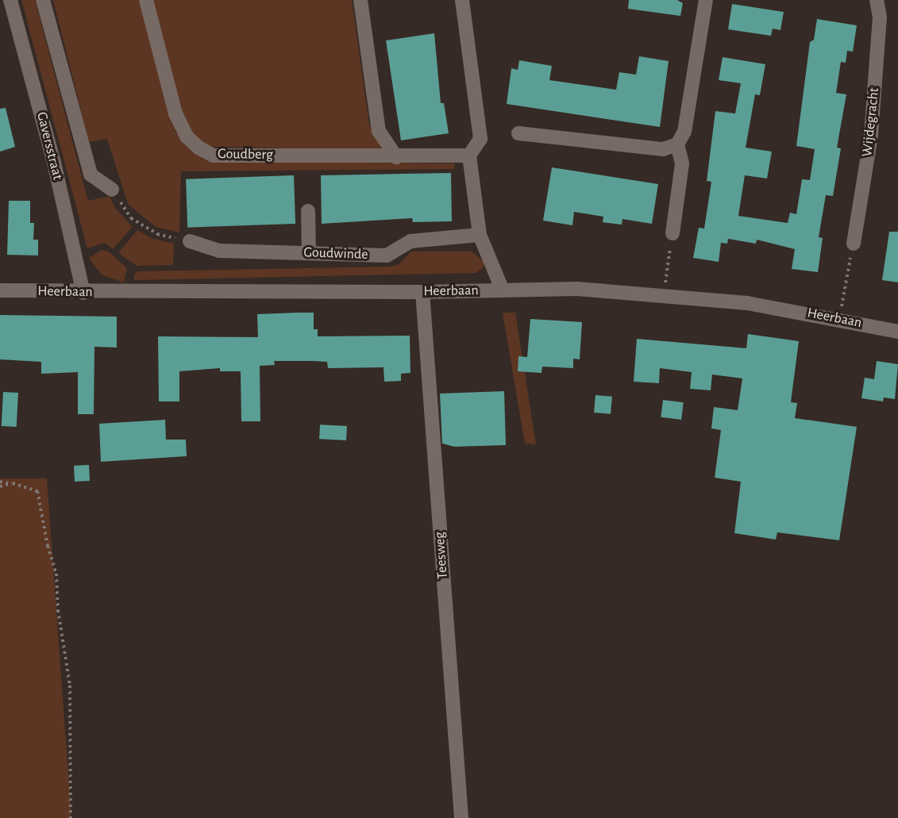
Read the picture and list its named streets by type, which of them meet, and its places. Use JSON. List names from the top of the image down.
{
  "streets": {
    "street": [
      "Wijdegracht",
      "Gaversstraat",
      "Goudberg",
      "Goudwinde",
      "Heerbaan",
      "Teesweg"
    ]
  },
  "crossings": [
    ["Gaversstraat", "Heerbaan"],
    ["Heerbaan", "Teesweg"]
  ]
}
